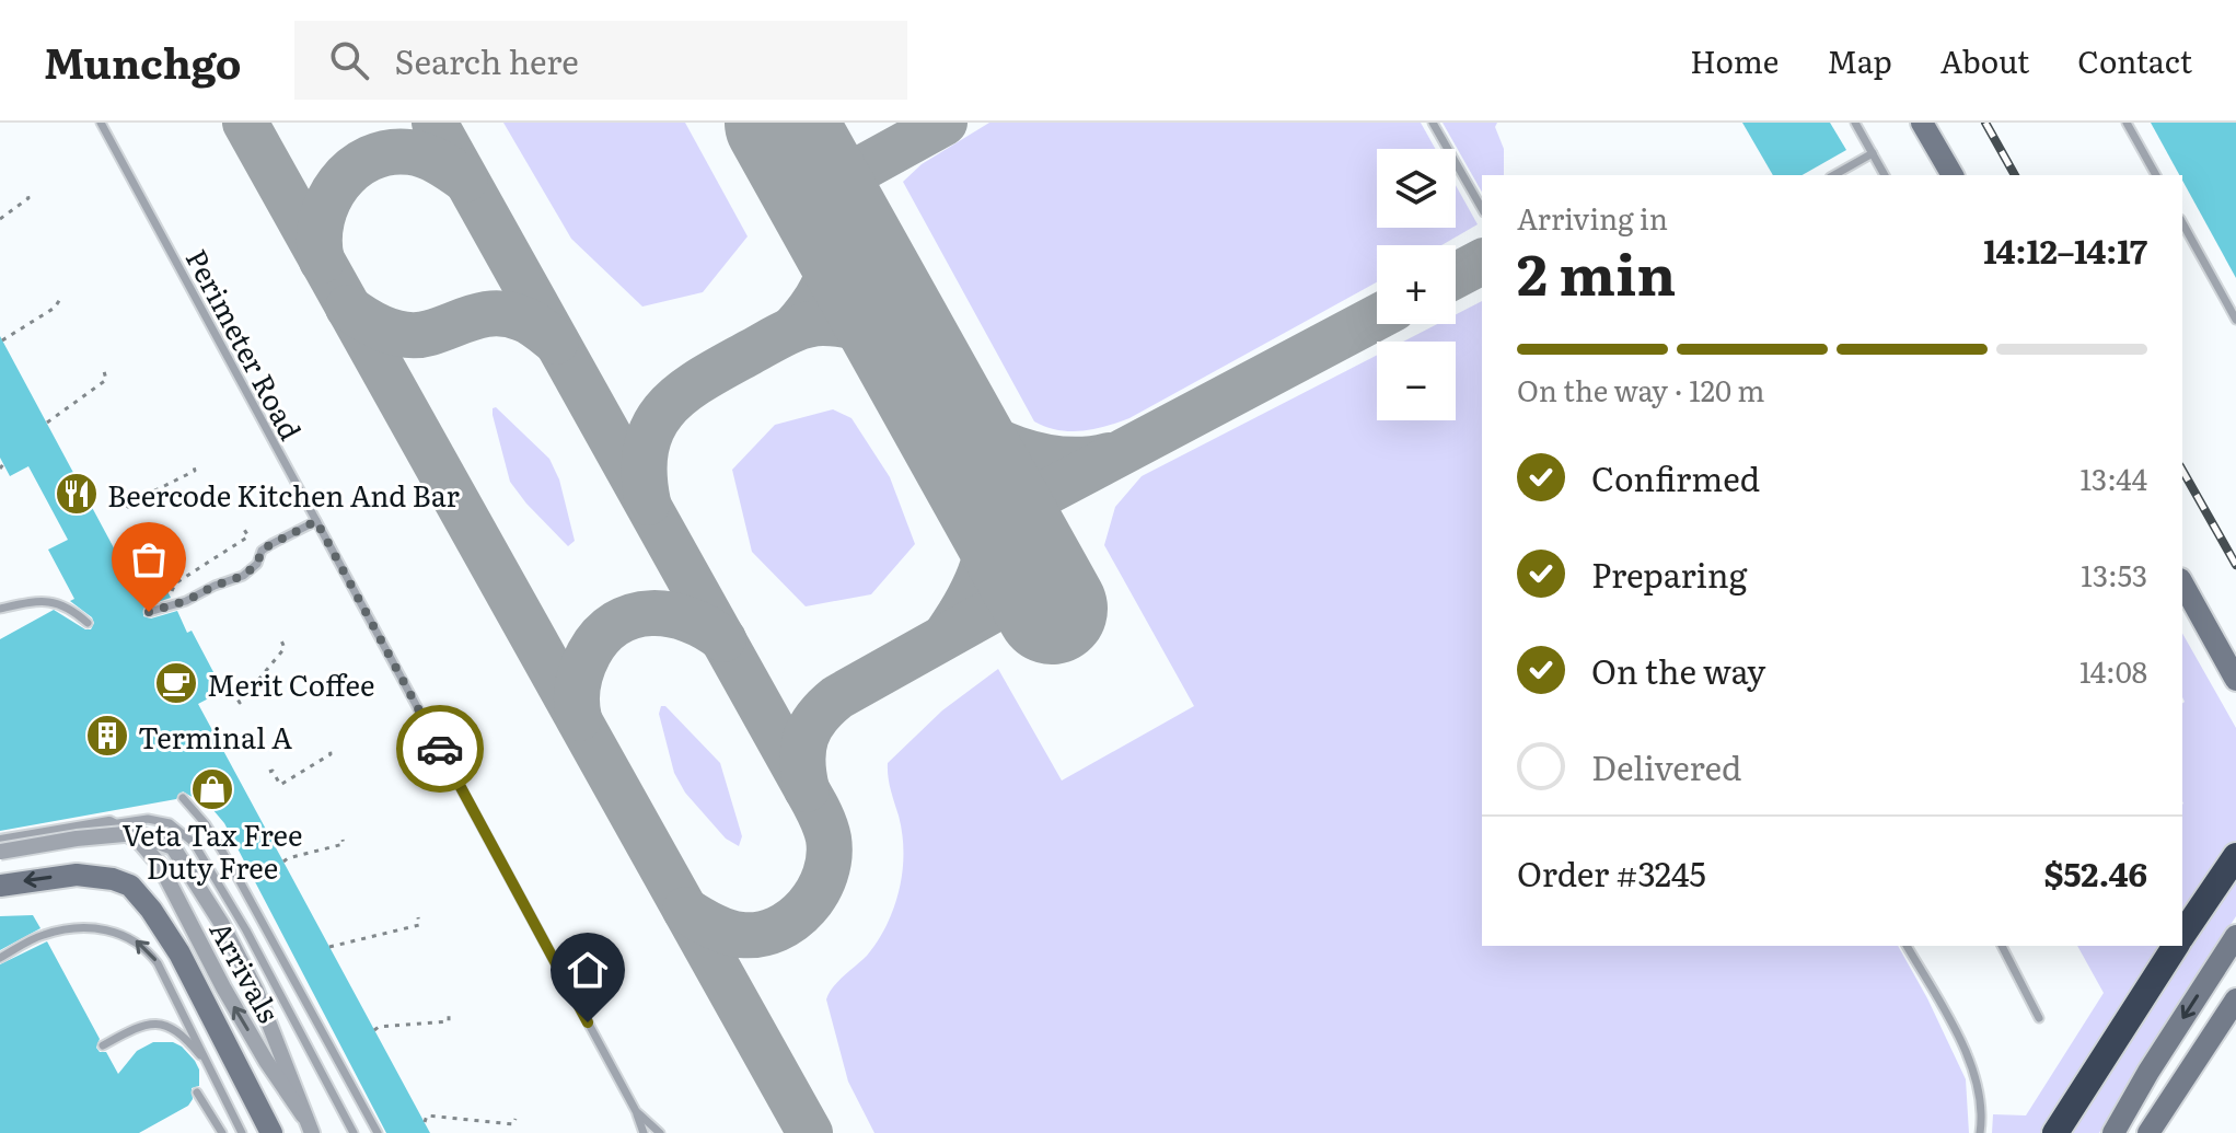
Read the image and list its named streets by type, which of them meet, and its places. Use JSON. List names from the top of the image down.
{
  "streets": {
    "street": ["Arrivals"],
    "lane": ["Perimeter Road"]
  },
  "one_way": ["Arrivals"],
  "places": {
    "restaurant": ["Beercode Kitchen And Bar"],
    "cafe": ["Merit Coffee"],
    "building": ["Terminal A"],
    "shop": ["Veta Tax Free Duty Free"]
  },
  "page": {
    "header": "Munchgo",
    "search": "Search here",
    "nav": [
      "Home",
      "Map",
      "About",
      "Contact"
    ],
    "map_buttons": ["+", "−"],
    "heading": ["2 min", "Arriving in", "14:12–14:17"],
    "panel": ["Order #3245", "$52.46"],
    "bar": "On the way · 120 m",
    "list": [
      ["Confirmed", "13:44"],
      ["Preparing", "13:53"],
      ["On the way", "14:08"],
      "Delivered"
    ]
  }
}
